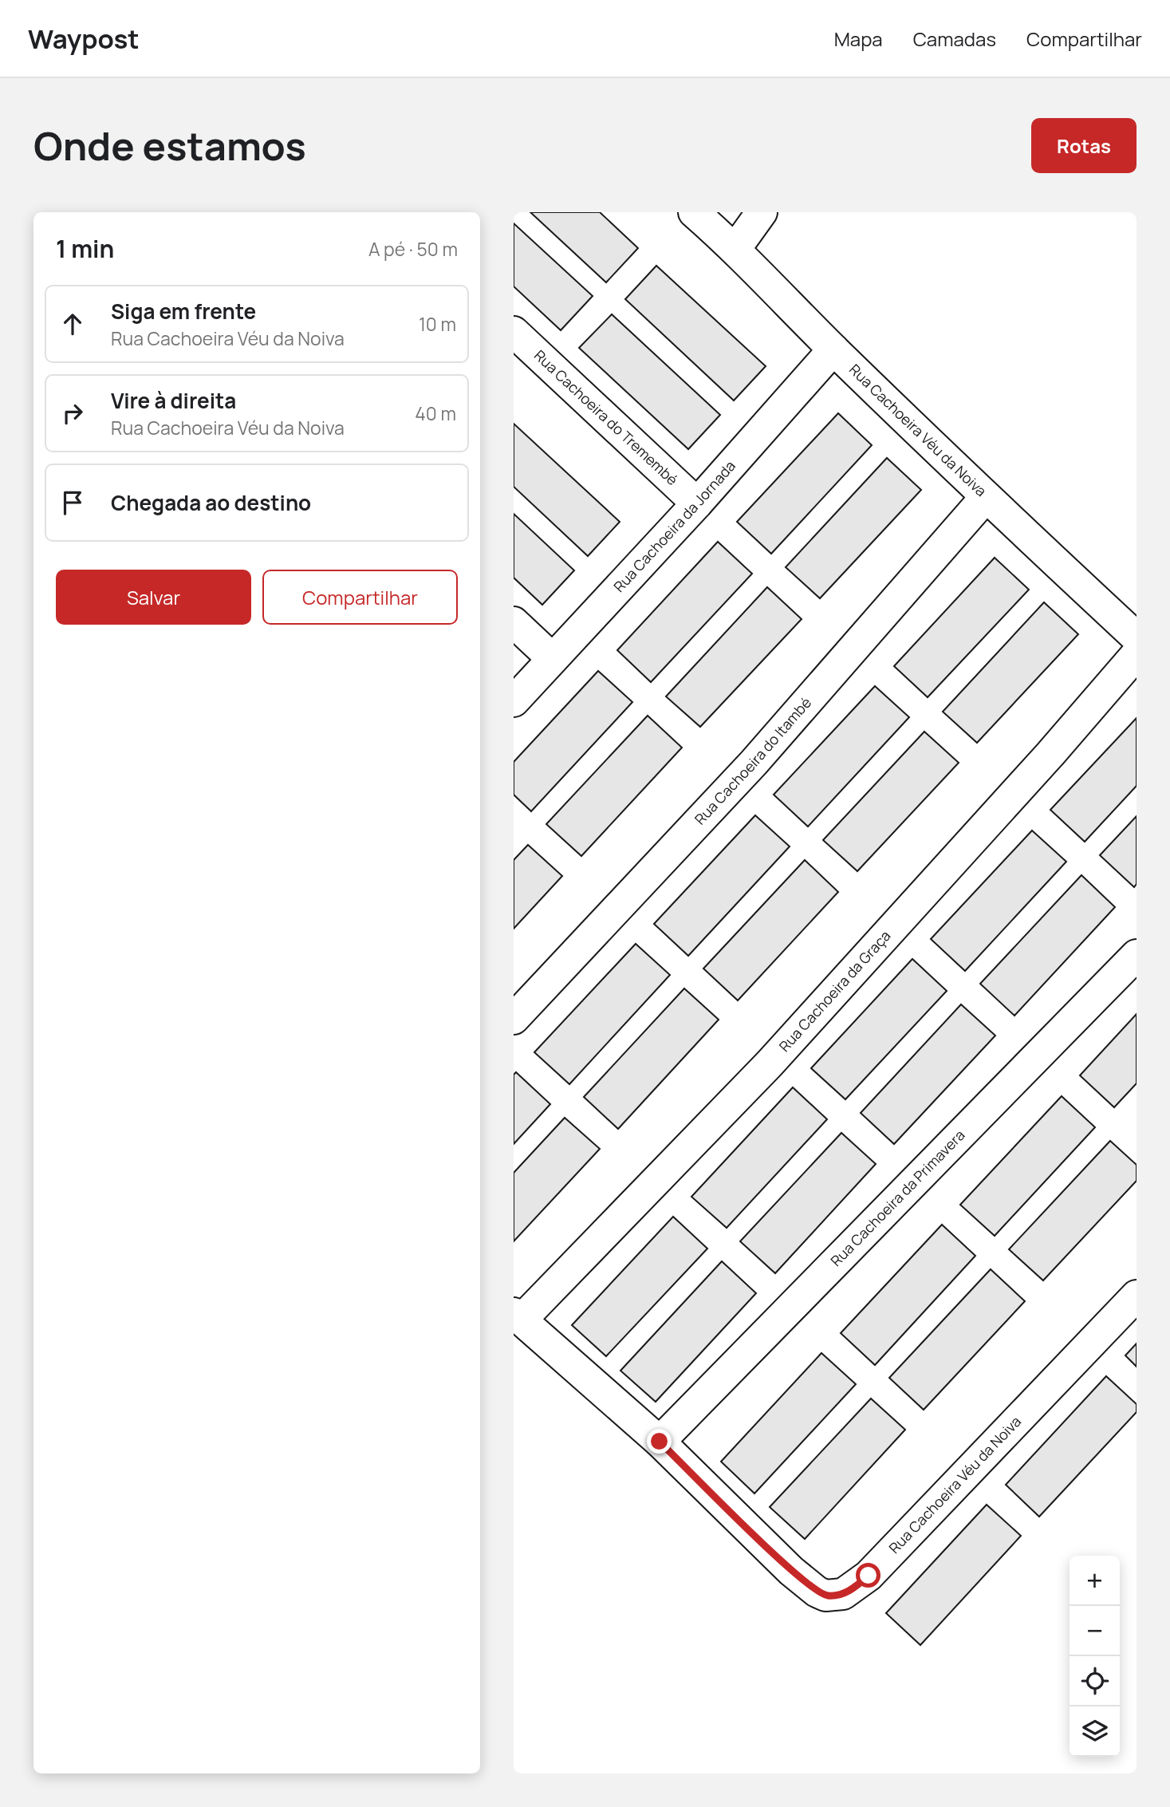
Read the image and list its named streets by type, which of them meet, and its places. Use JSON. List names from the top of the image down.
{
  "streets": {
    "street": [
      "Rua Cachoeira do Tremembé",
      "Rua Cachoeira Véu da Noiva",
      "Rua Cachoeira da Jornada",
      "Rua Cachoeira do Itambé",
      "Rua Cachoeira da Graça",
      "Rua Cachoeira da Primavera"
    ]
  },
  "crossings": [
    ["Rua Cachoeira do Tremembé", "Rua Cachoeira da Jornada"],
    ["Rua Cachoeira Véu da Noiva", "Rua Cachoeira da Jornada"],
    ["Rua Cachoeira Véu da Noiva", "Rua Cachoeira do Itambé"],
    ["Rua Cachoeira Véu da Noiva", "Rua Cachoeira da Graça"],
    ["Rua Cachoeira Véu da Noiva", "Rua Cachoeira da Primavera"]
  ],
  "page": {
    "header": "Waypost",
    "nav": ["Mapa", "Camadas", "Compartilhar"],
    "buttons": [
      "Rotas",
      ["Salvar", "Compartilhar"]
    ],
    "title": "Onde estamos",
    "heading": ["1 min", "A pé · 50 m"],
    "list": [
      ["Siga em frente", "Rua Cachoeira Véu da Noiva", "10 m"],
      ["Vire à direita", "Rua Cachoeira Véu da Noiva", "40 m"],
      "Chegada ao destino"
    ],
    "map_buttons": ["+", "−"]
  }
}
